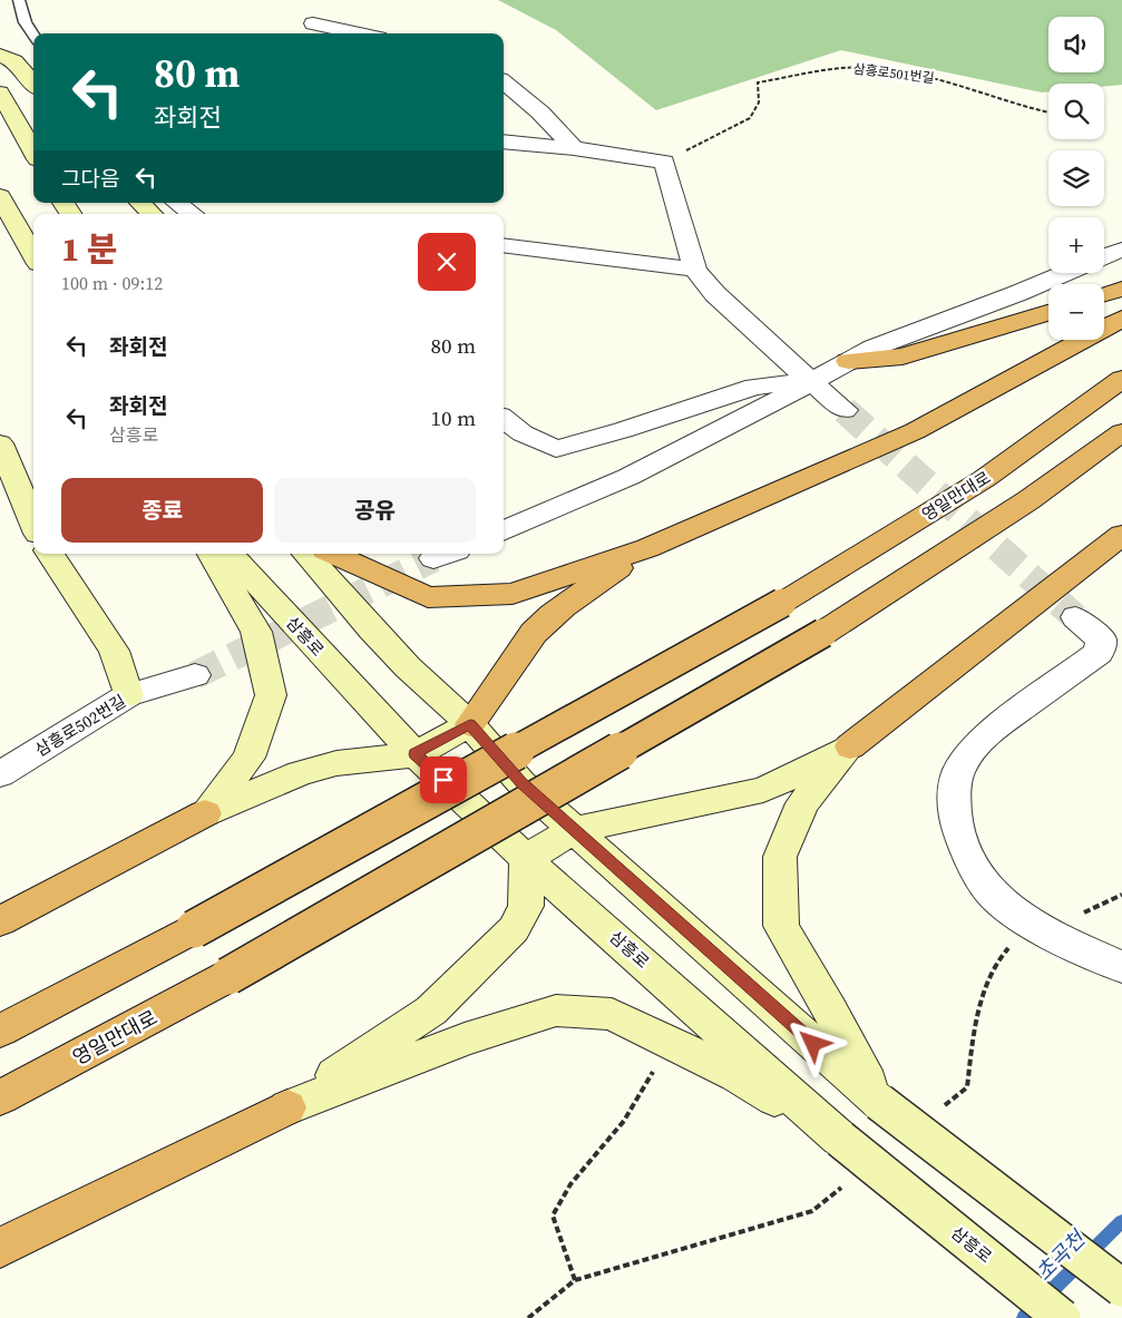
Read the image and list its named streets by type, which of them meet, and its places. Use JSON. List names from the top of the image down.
{
  "streets": {
    "highway": ["영일만대로"],
    "main road": ["삼흥로"],
    "street": ["삼흥로502번길"],
    "path": ["삼흥로501번길"]
  },
  "water": ["초곡천"],
  "page": {
    "map_buttons": ["+", "−"],
    "turn": ["80 m", "좌회전"],
    "then": "그다음",
    "heading": ["1 분", "100 m · 09:12"],
    "list": [
      {
        "name": "좌회전",
        "value": "80 m"
      },
      {
        "name": "좌회전",
        "note": "삼흥로",
        "value": "10 m"
      }
    ],
    "buttons": ["종료", "공유"]
  }
}
